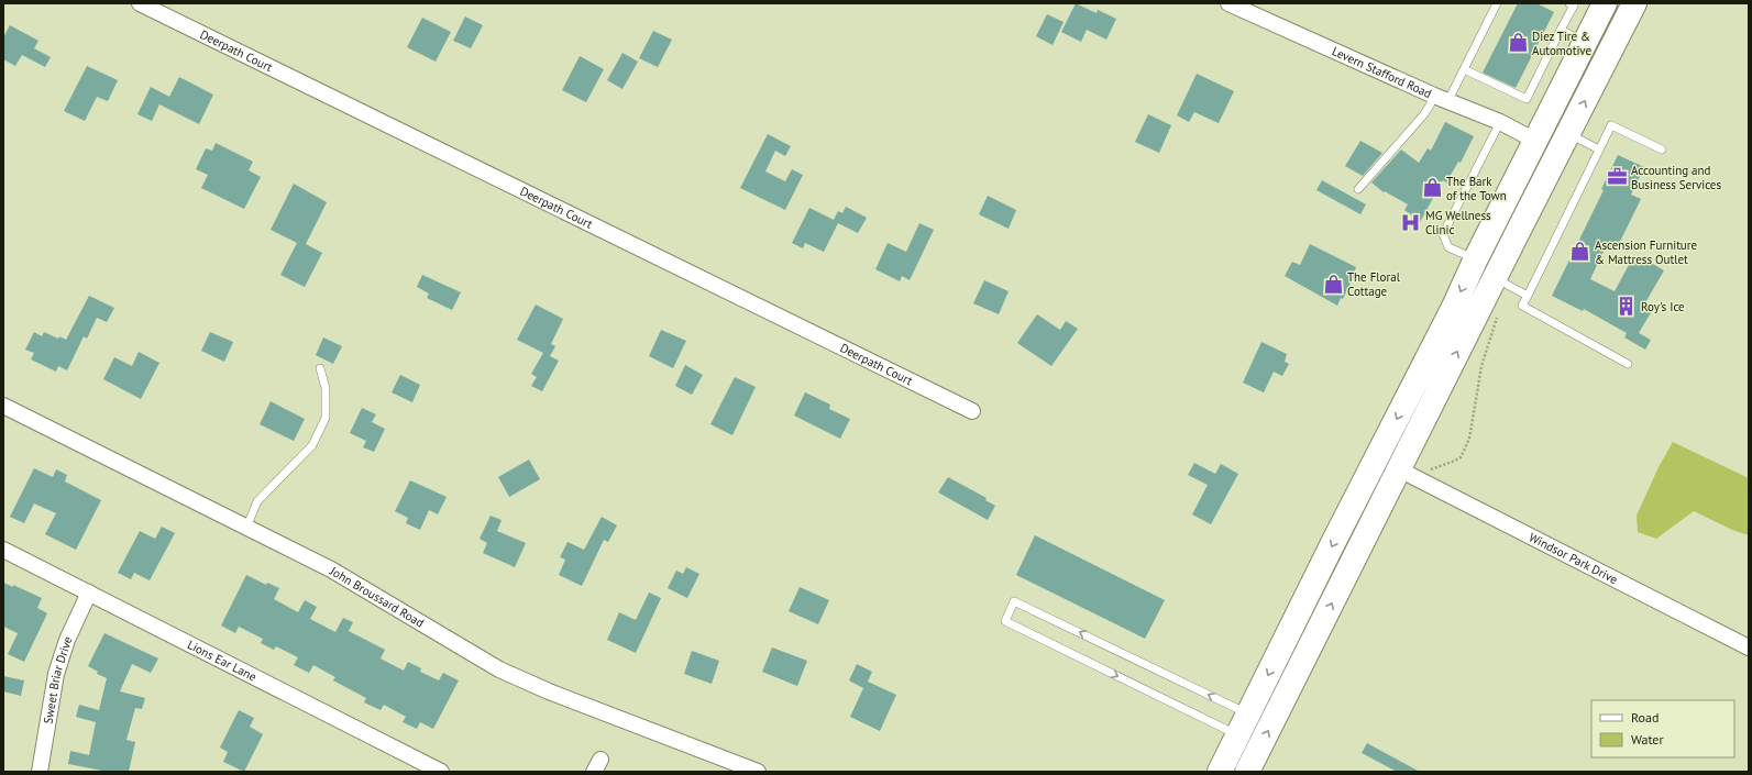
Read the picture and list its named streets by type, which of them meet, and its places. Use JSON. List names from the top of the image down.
{
  "streets": {
    "street": [
      "Deerpath Court",
      "Levern Stafford Road",
      "Windsor Park Drive",
      "John Broussard Road",
      "Lions Ear Lane",
      "Sweet Briar Drive"
    ]
  },
  "crossings": [
    ["Lions Ear Lane", "Sweet Briar Drive"]
  ],
  "places": {
    "shop": [
      "Diez Tire & Automotive",
      "The Bark of the Town",
      "Ascension Furniture & Mattress Outlet",
      "The Floral Cottage"
    ],
    "office": ["Accounting and Business Services"],
    "hospital": ["MG Wellness Clinic"],
    "building": ["Roy's Ice"]
  },
  "legend": ["Road", "Water"]
}
